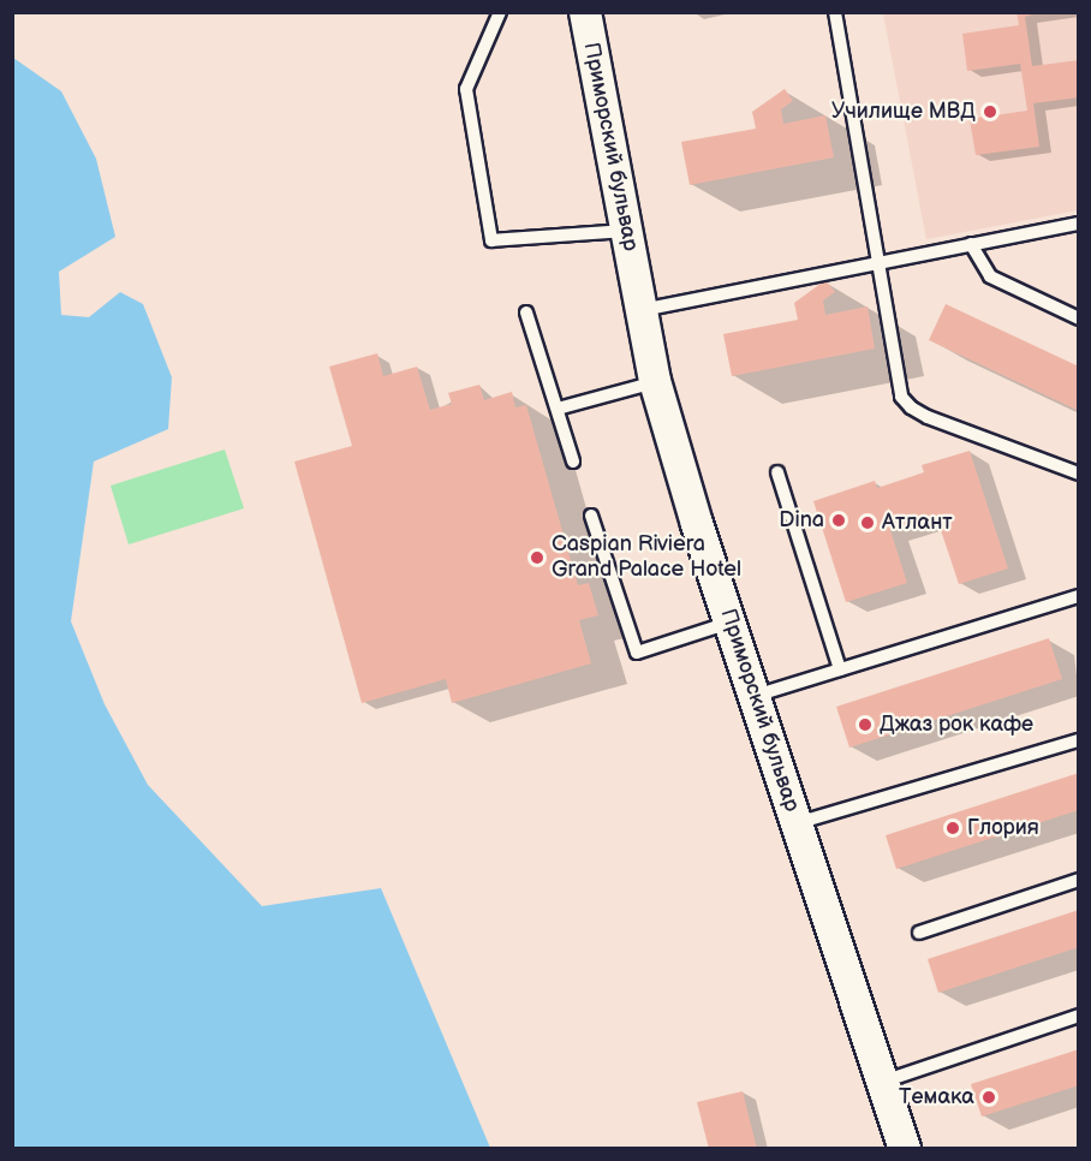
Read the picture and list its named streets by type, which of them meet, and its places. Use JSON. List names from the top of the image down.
{
  "streets": {
    "street": ["Приморский бульвар"]
  },
  "places": [
    "Училище МВД",
    "Dina",
    "Атлант",
    "Caspian Riviera Grand Palace Hotel",
    "Джаз рок кафе",
    "Глория",
    "Темака"
  ]
}
